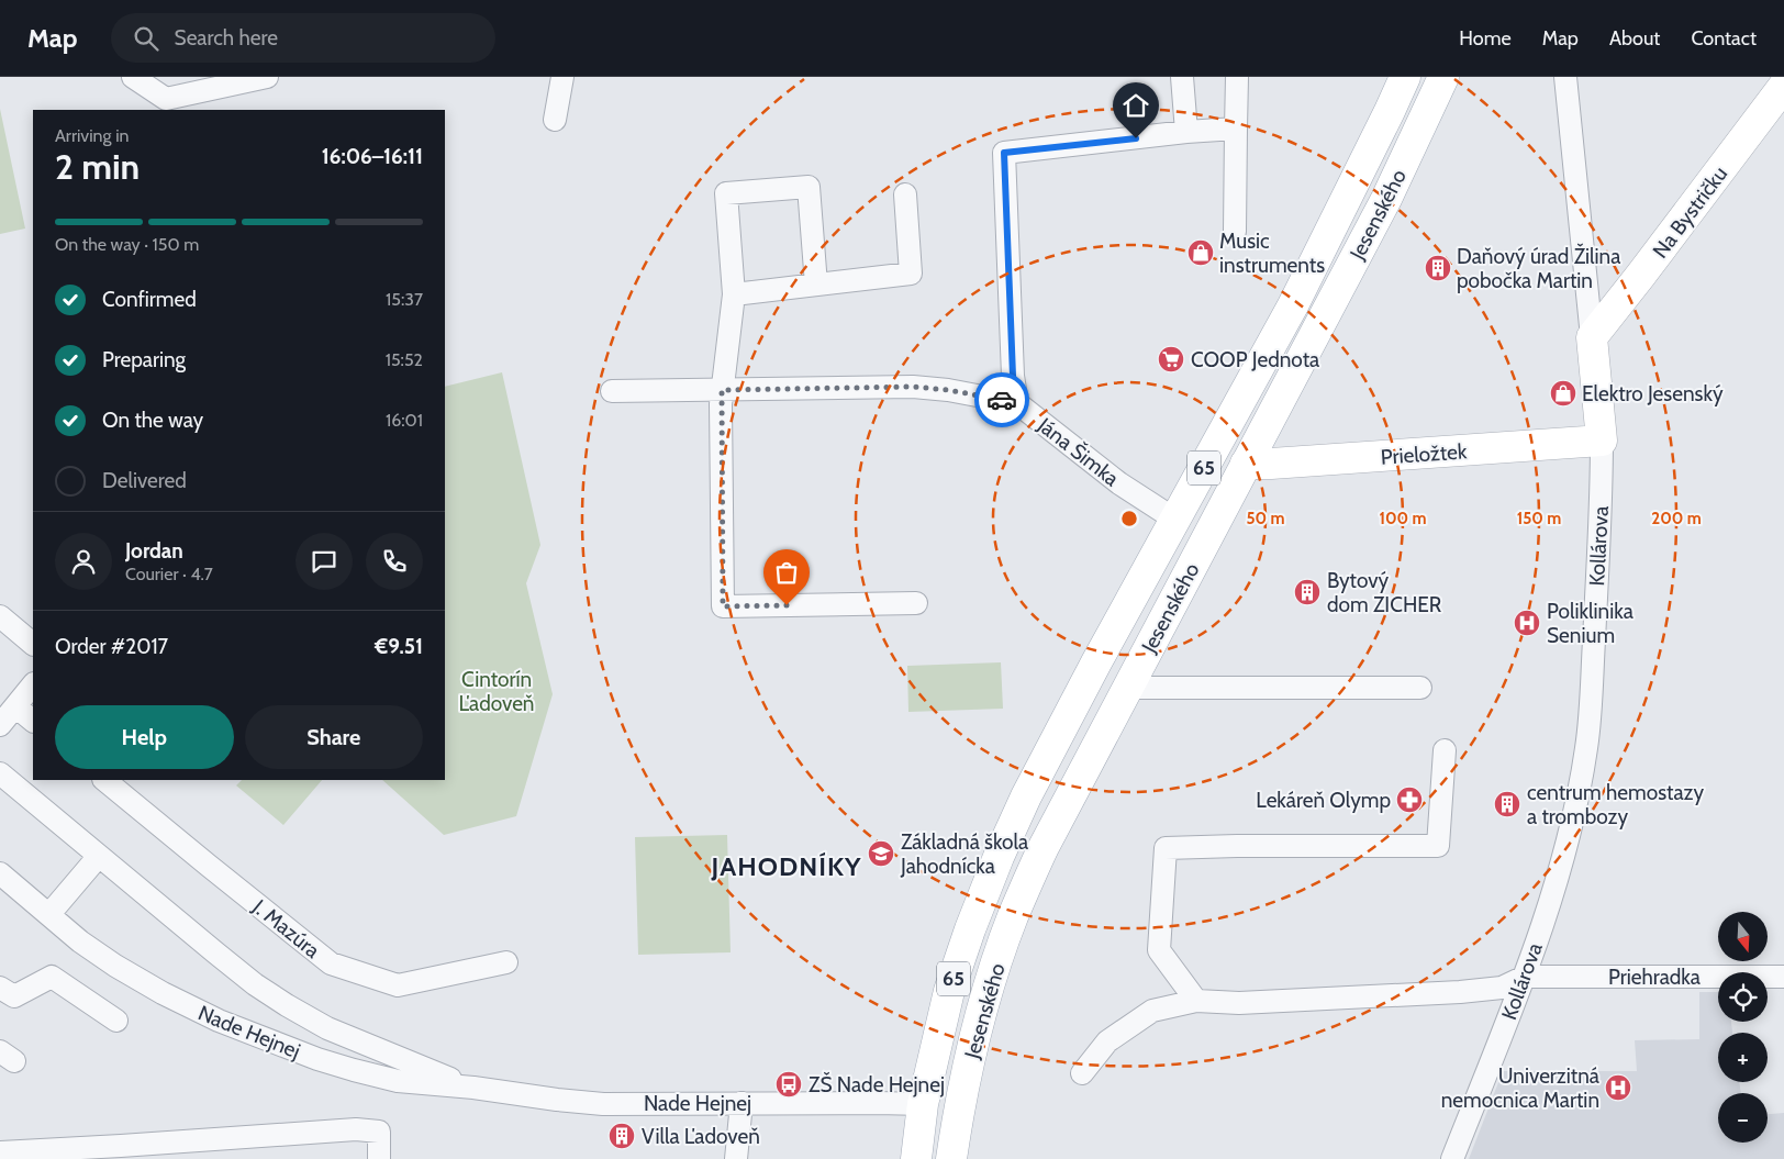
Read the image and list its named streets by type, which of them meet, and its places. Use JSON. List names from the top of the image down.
{
  "streets": {
    "main road": [
      "Na Bystričku",
      "Jesenského",
      "Prieložtek",
      "65",
      "Kollárova"
    ],
    "street": [
      "Jána Šimka",
      "J. Mazúra",
      "Priehradka",
      "Nade Hejnej"
    ]
  },
  "crossings": [
    ["Na Bystričku", "Kollárova"],
    ["Jesenského", "Jána Šimka"],
    ["Jesenského", "Prieložtek"],
    ["Jesenského", "Nade Hejnej"],
    ["Prieložtek", "Kollárova"],
    ["Kollárova", "Priehradka"]
  ],
  "districts": ["JAHODNÍKY"],
  "parks": ["Cintorín Ľadoveň"],
  "places": {
    "shop": ["Music instruments", "Elektro Jesenský"],
    "building": [
      "Daňový úrad Žilina pobočka Martin",
      "Bytový dom ZICHER",
      "centrum hemostazy a trombozy",
      "Villa Ľadoveň"
    ],
    "supermarket": ["COOP Jednota"],
    "hospital": ["Poliklinika Senium", "Univerzitná nemocnica Martin"],
    "pharmacy": ["Lekáreň Olymp"],
    "school or university": ["Základná škola Jahodnícka"],
    "bus stop": ["ZŠ Nade Hejnej"]
  },
  "north": "bottom",
  "page": {
    "header": "Map",
    "search": "Search here",
    "nav": [
      "Home",
      "Map",
      "About",
      "Contact"
    ],
    "heading": ["2 min", "Arriving in", "16:06–16:11"],
    "panel": [
      "Jordan",
      "Courier · 4.7",
      "Order #2017",
      "€9.51"
    ],
    "bar": "On the way · 150 m",
    "list": [
      ["Confirmed", "15:37"],
      ["Preparing", "15:52"],
      ["On the way", "16:01"],
      "Delivered"
    ],
    "buttons": ["Help", "Share"],
    "map_buttons": ["+", "−"]
  },
  "rings": [
    "50 m",
    "100 m",
    "150 m",
    "200 m"
  ]
}
